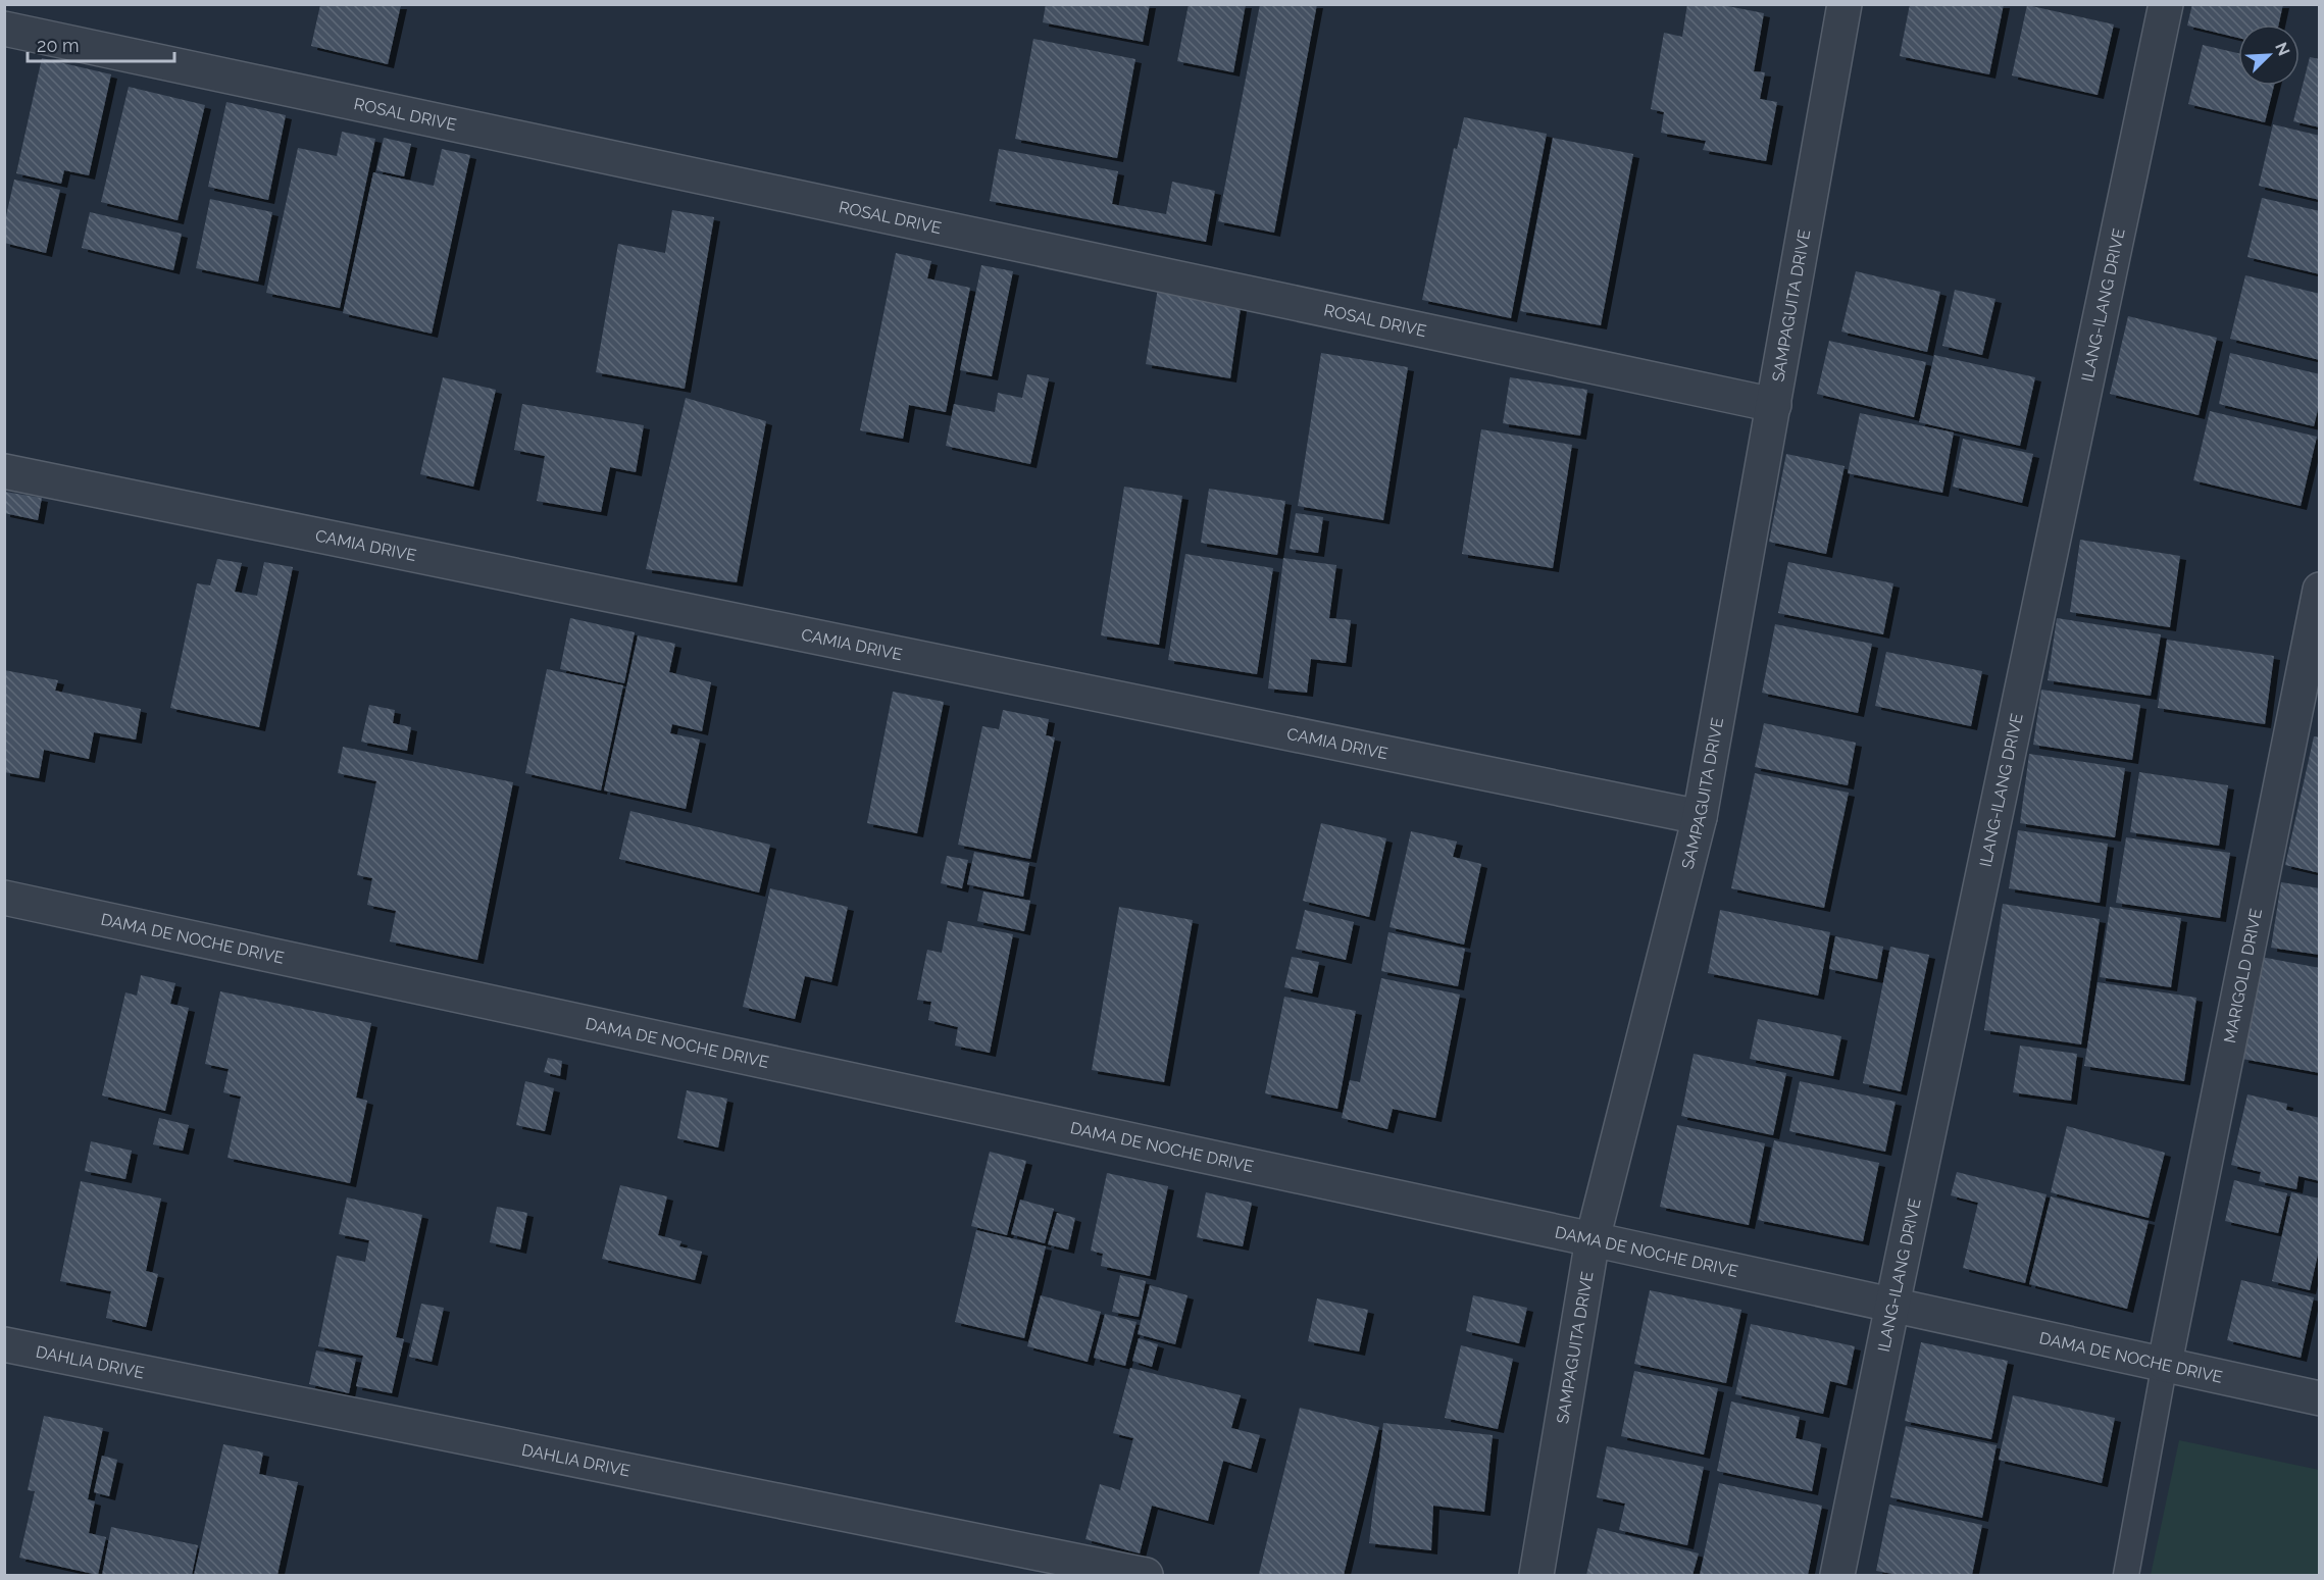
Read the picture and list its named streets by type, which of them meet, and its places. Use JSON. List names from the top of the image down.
{
  "streets": {
    "street": [
      "ROSAL DRIVE",
      "SAMPAGUITA DRIVE",
      "ILANG-ILANG DRIVE",
      "CAMIA DRIVE",
      "DAMA DE NOCHE DRIVE",
      "MARIGOLD DRIVE",
      "DAHLIA DRIVE"
    ]
  },
  "crossings": [
    ["ROSAL DRIVE", "SAMPAGUITA DRIVE"],
    ["SAMPAGUITA DRIVE", "CAMIA DRIVE"],
    ["SAMPAGUITA DRIVE", "DAMA DE NOCHE DRIVE"],
    ["ILANG-ILANG DRIVE", "DAMA DE NOCHE DRIVE"],
    ["DAMA DE NOCHE DRIVE", "MARIGOLD DRIVE"]
  ],
  "scale_bar": "20 m",
  "north": "top right"
}
